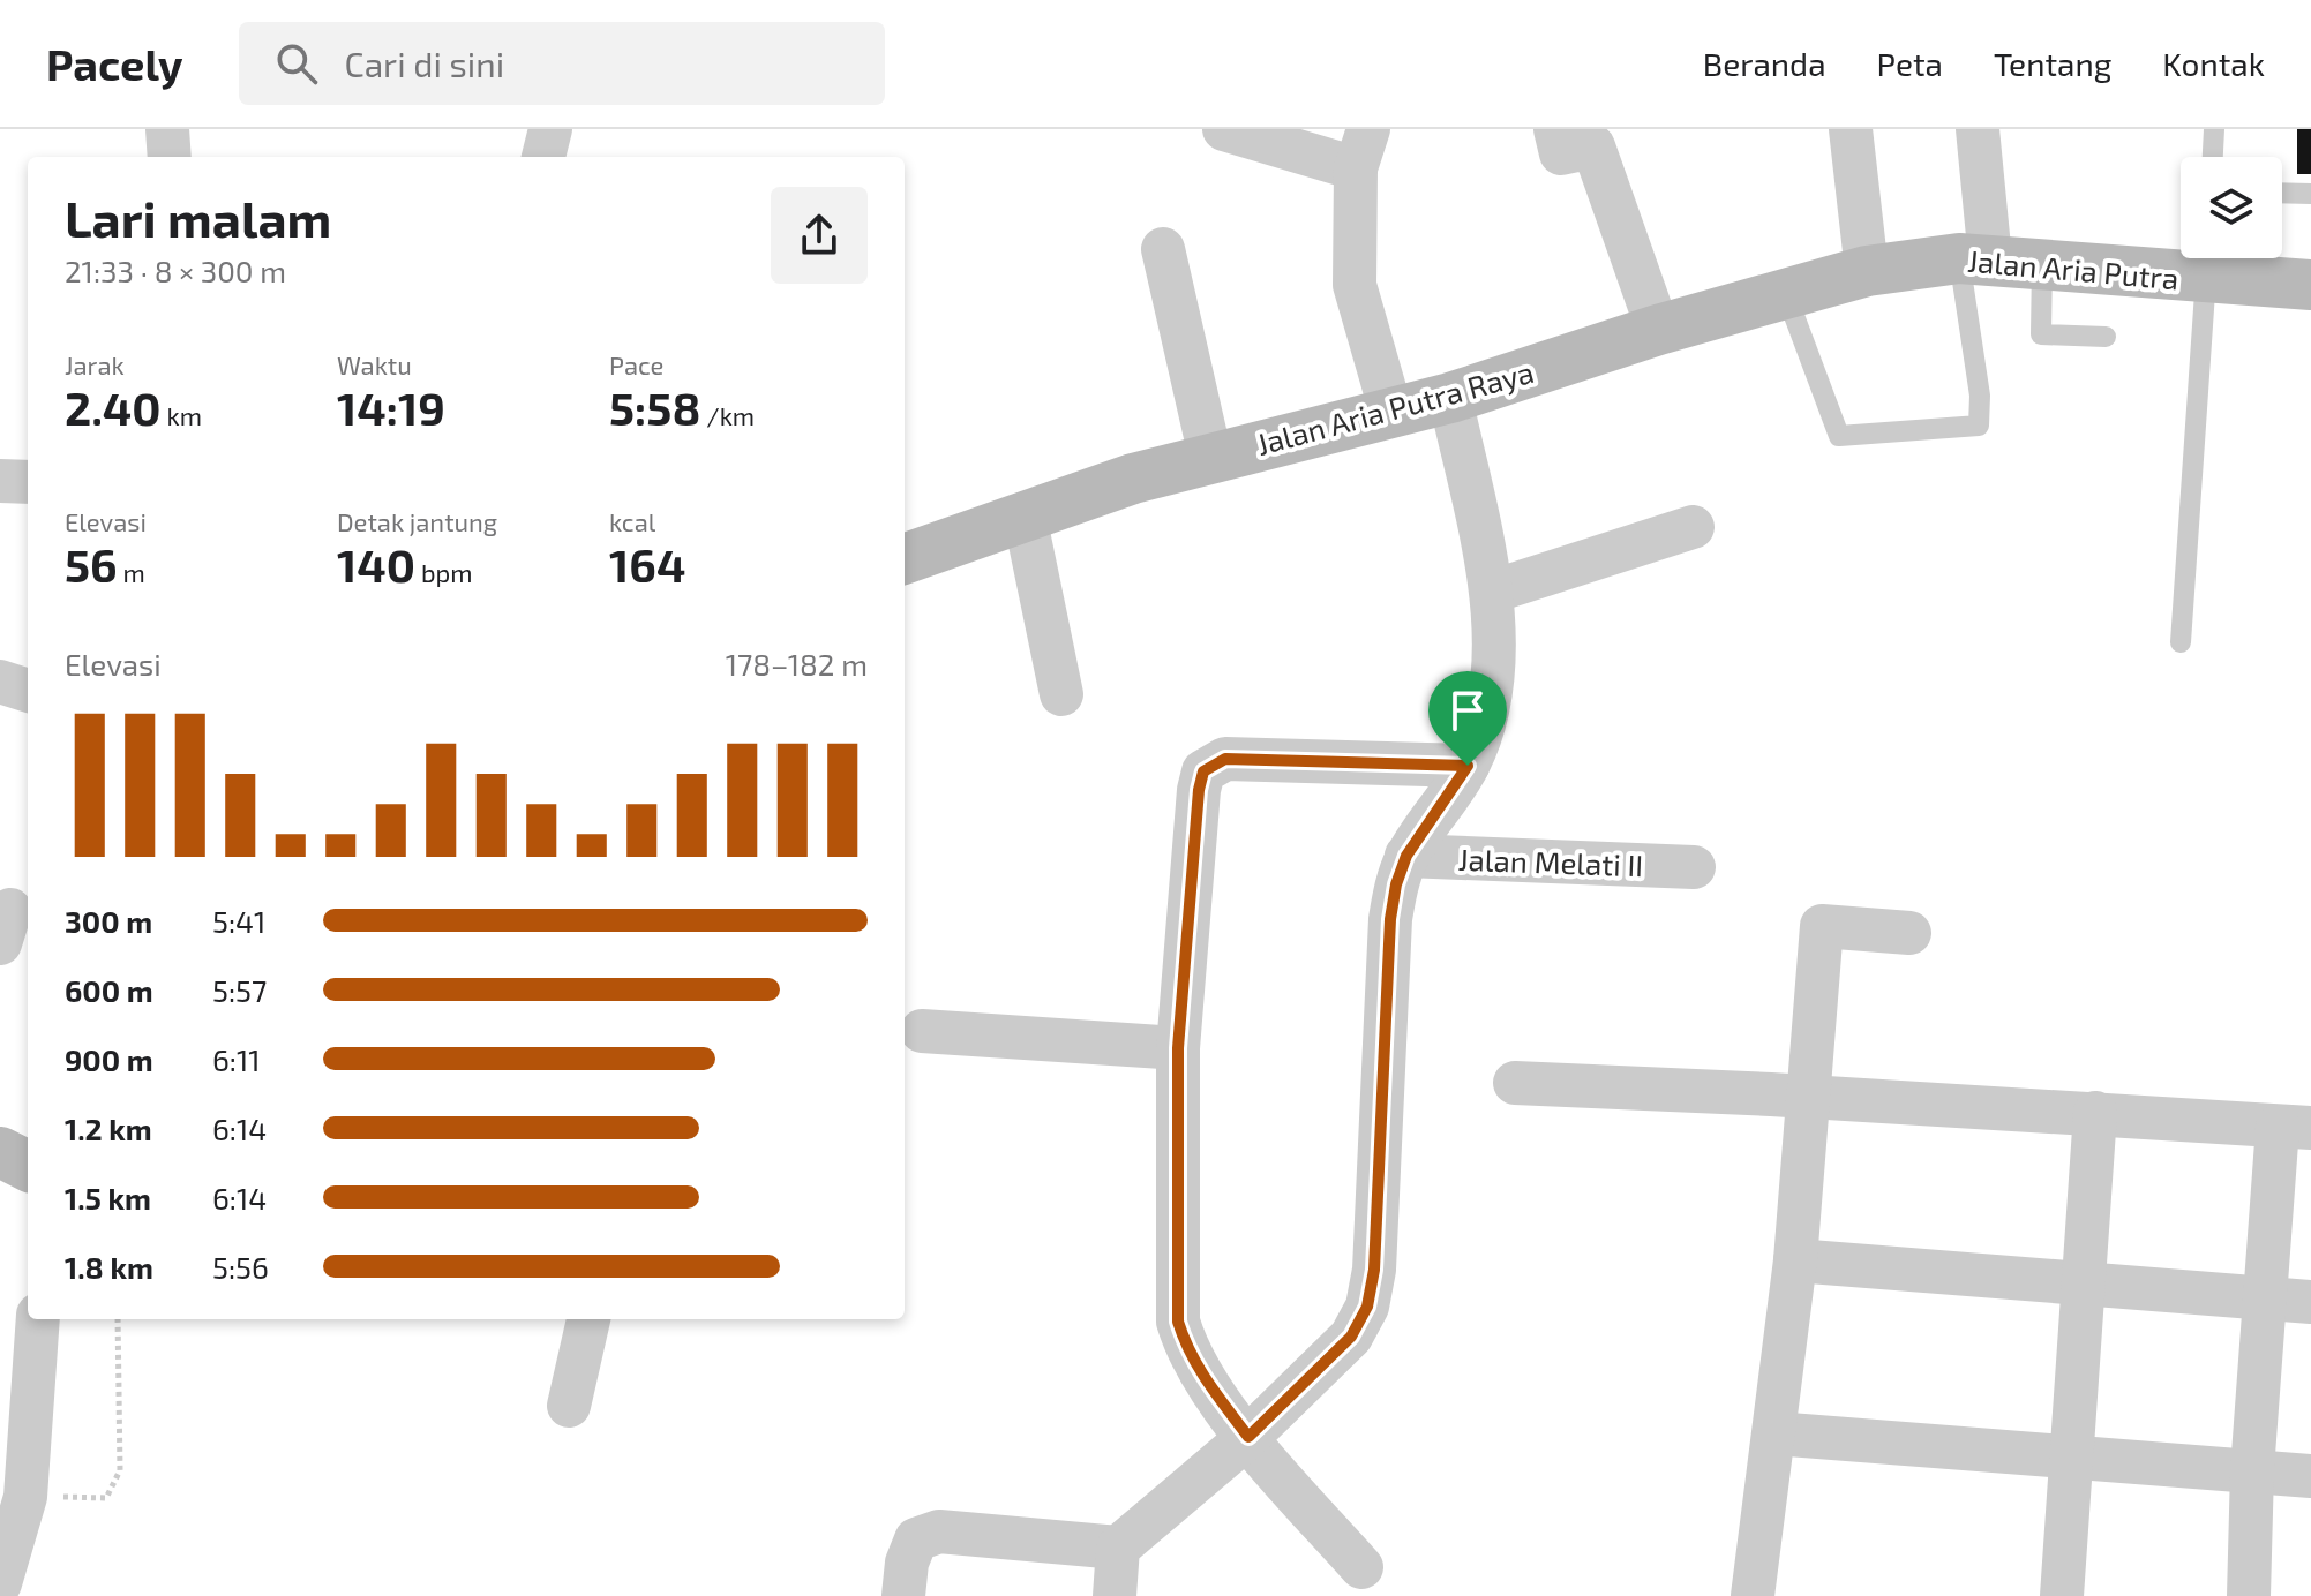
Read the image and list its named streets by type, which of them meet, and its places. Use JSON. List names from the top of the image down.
{
  "streets": {
    "main road": ["Jalan Aria Putra", "Jalan Aria Putra Raya"],
    "street": ["Jalan Melati II"]
  },
  "crossings": [
    ["Jalan Aria Putra", "Jalan Aria Putra Raya"]
  ],
  "page": {
    "header": "Pacely",
    "search": "Cari di sini",
    "nav": [
      "Beranda",
      "Peta",
      "Tentang",
      "Kontak"
    ],
    "heading": ["Lari malam", "21:33 · 8 × 300 m"],
    "stats": [
      ["Jarak", "2.40 km"],
      ["Waktu", "14:19"],
      ["Pace", "5:58 /km"],
      ["Elevasi", "56 m"],
      ["Detak jantung", "140 bpm"],
      ["kcal", "164"]
    ],
    "chart": ["Elevasi", "178–182 m"],
    "list": [
      {
        "name": "300 m",
        "note": "5:41"
      },
      {
        "name": "600 m",
        "note": "5:57"
      },
      {
        "name": "900 m",
        "note": "6:11"
      },
      {
        "name": "1.2 km",
        "note": "6:14"
      },
      {
        "name": "1.5 km",
        "note": "6:14"
      },
      {
        "name": "1.8 km",
        "note": "5:56"
      }
    ]
  }
}
